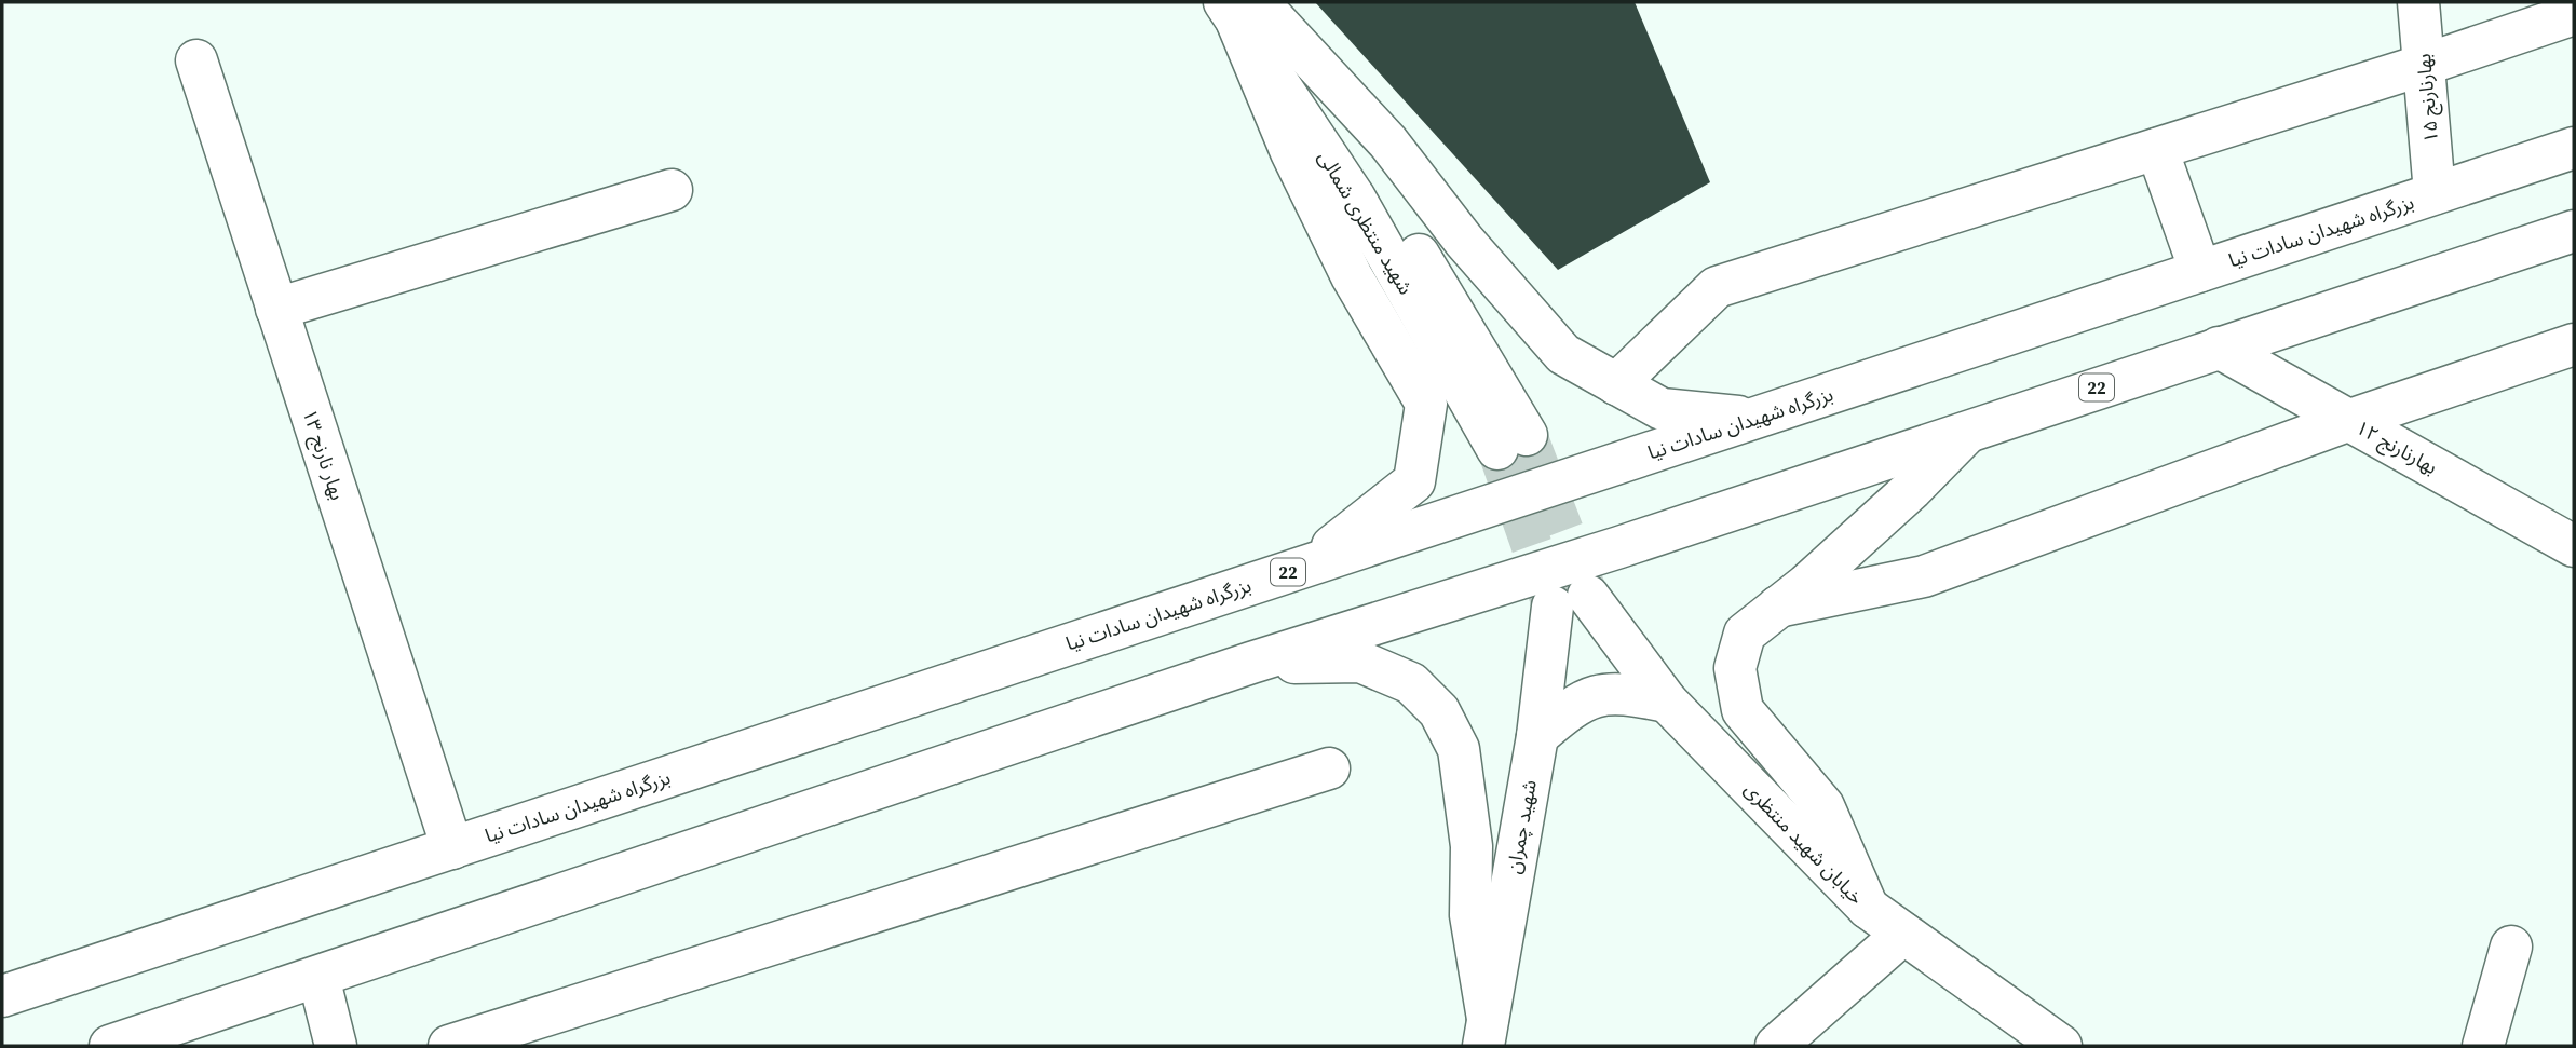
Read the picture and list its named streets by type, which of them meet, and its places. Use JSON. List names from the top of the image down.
{
  "streets": {
    "main road": [
      "بهارنارنج ۱۵",
      "شهید منتظری شمالی",
      "بزرگراه شهیدان سادات نیا",
      "22",
      "بهارنارنج ۱۲",
      "بهار نارنج ۱۳",
      "شهید چمران",
      "خیابان شهید منتظری"
    ]
  },
  "crossings": [
    ["بهارنارنج ۱۵", "بزرگراه شهیدان سادات نیا"],
    ["بزرگراه شهیدان سادات نیا", "بهار نارنج ۱۳"],
    ["22", "بهارنارنج ۱۲"],
    ["شهید چمران", "خیابان شهید منتظری"]
  ]
}
